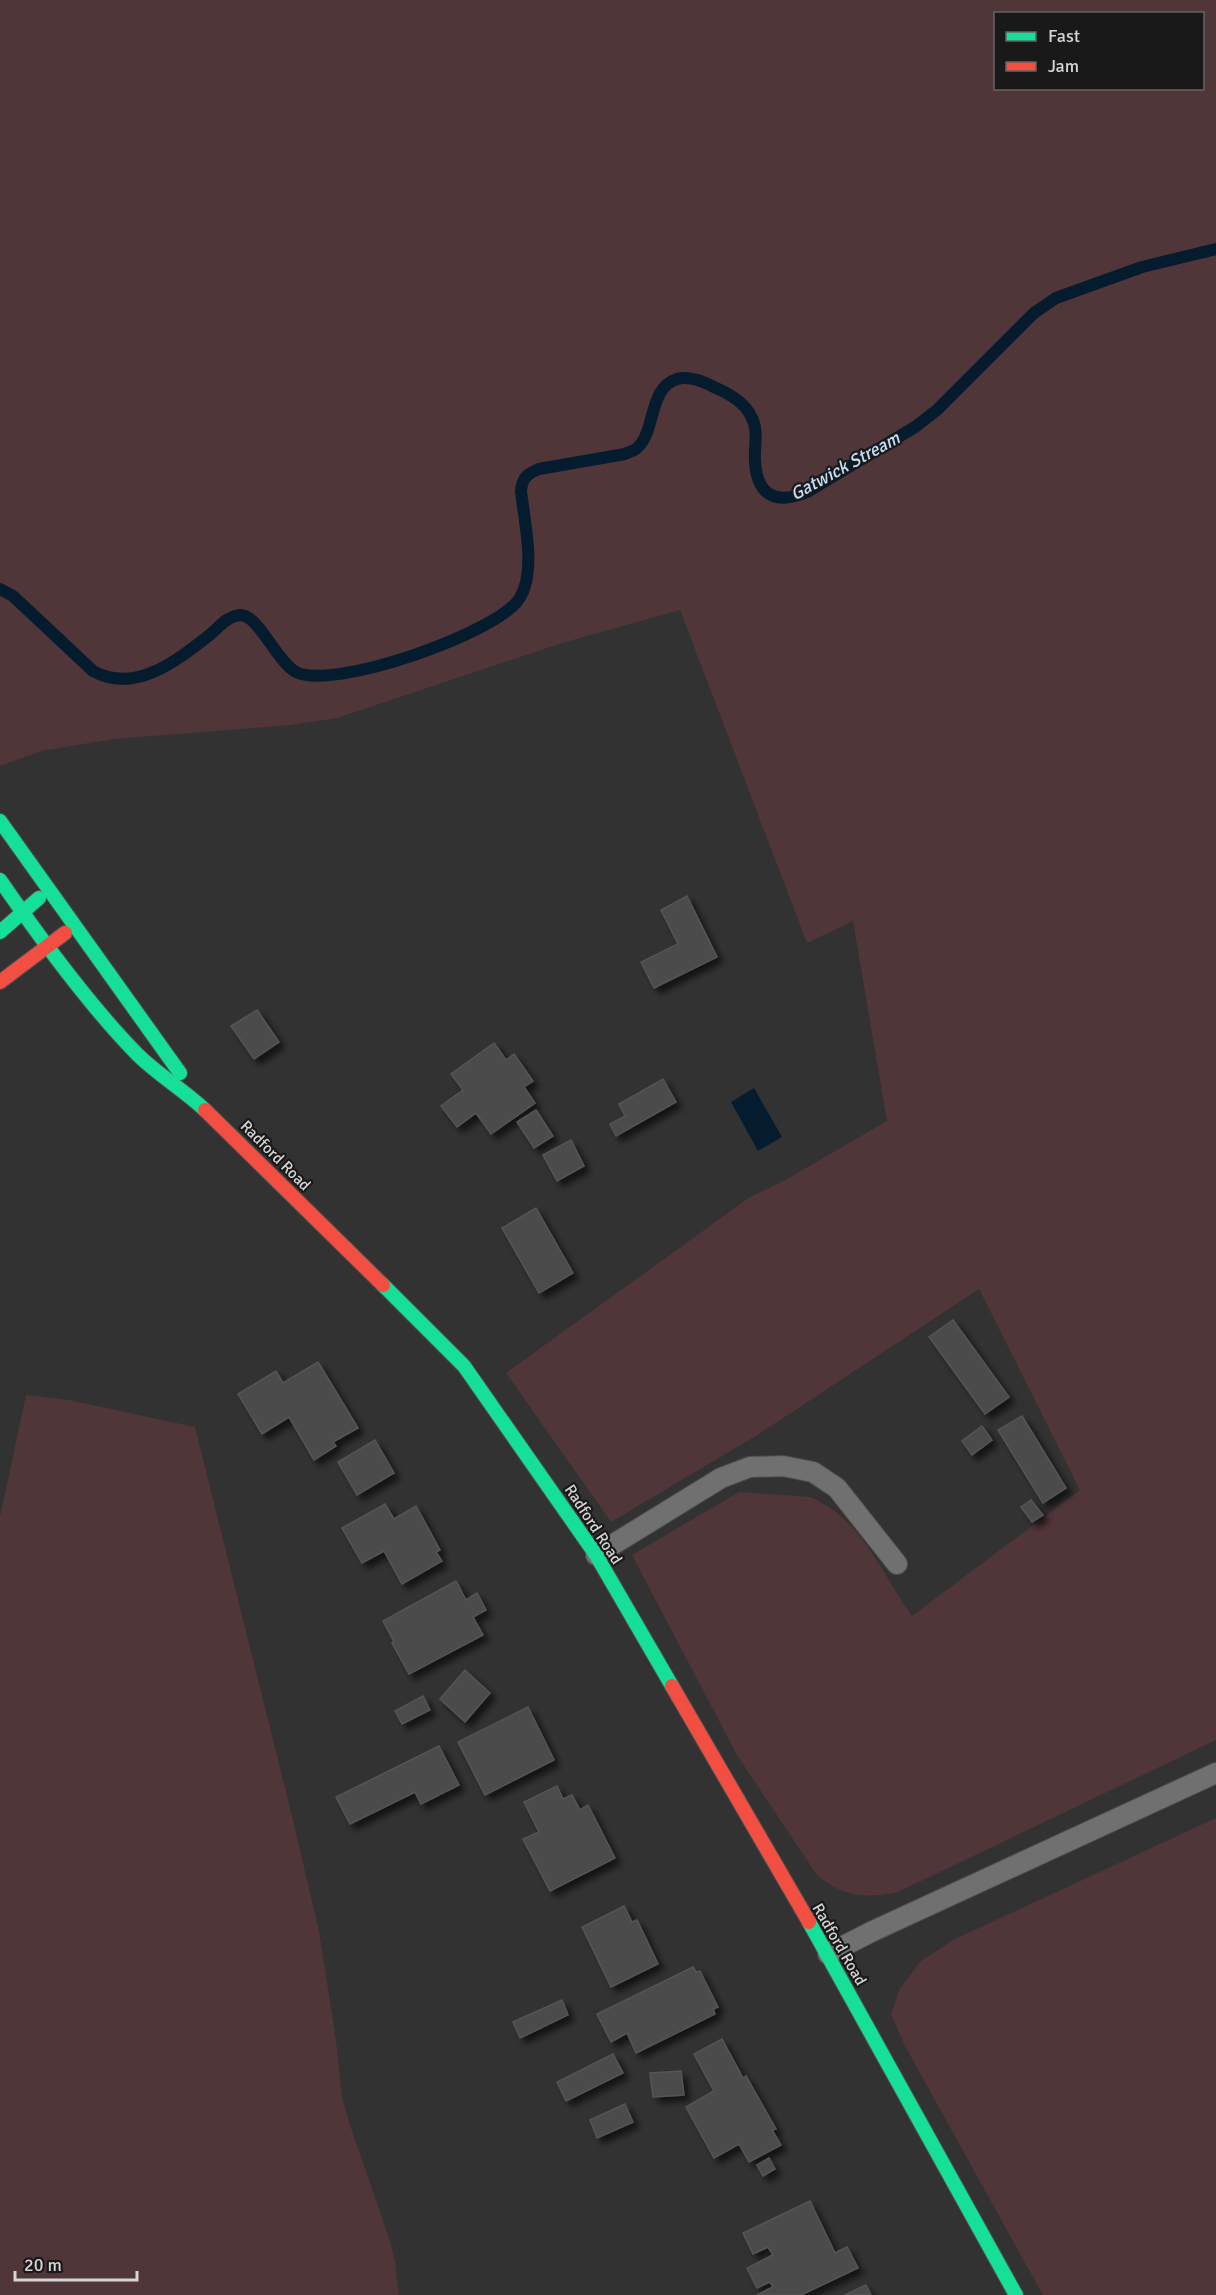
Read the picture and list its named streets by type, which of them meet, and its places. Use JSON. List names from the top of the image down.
{
  "streets": {
    "street": ["Radford Road"]
  },
  "water": ["Gatwick Stream"],
  "legend": ["Fast", "Jam"],
  "scale_bar": "20 m"
}
